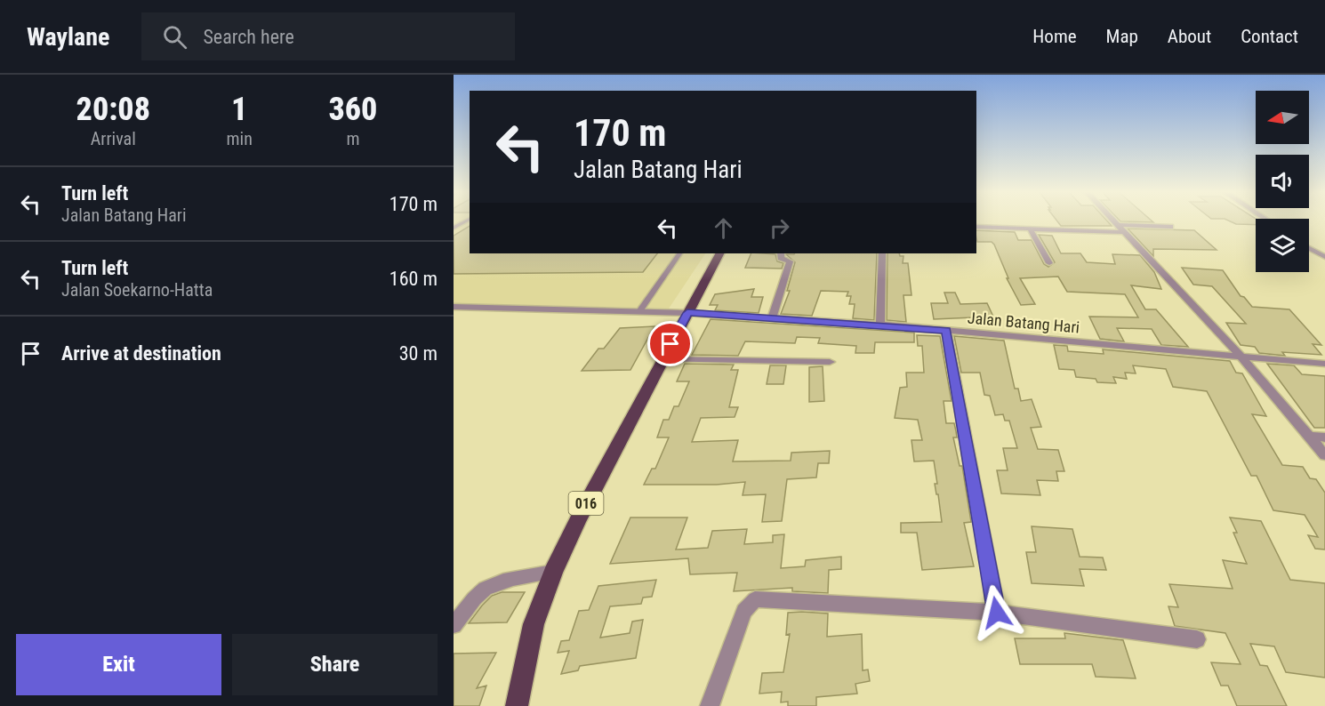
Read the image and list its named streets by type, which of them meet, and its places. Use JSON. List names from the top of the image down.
{
  "streets": {
    "main road": ["016"],
    "street": ["Jalan Batang Hari"]
  },
  "crossings": [
    ["Jalan Batang Hari", "016"]
  ],
  "north": "left",
  "page": {
    "header": "Waylane",
    "search": "Search here",
    "nav": [
      "Home",
      "Map",
      "About",
      "Contact"
    ],
    "eta": [
      "20:08",
      "Arrival",
      "1",
      "min",
      "360",
      "m"
    ],
    "turn": ["170 m", "Jalan Batang Hari"],
    "list": [
      {
        "name": "Turn left",
        "note": "Jalan Batang Hari",
        "value": "170 m"
      },
      {
        "name": "Turn left",
        "note": "Jalan Soekarno-Hatta",
        "value": "160 m"
      },
      {
        "name": "Arrive at destination",
        "value": "30 m"
      }
    ],
    "buttons": ["Exit", "Share"]
  }
}
